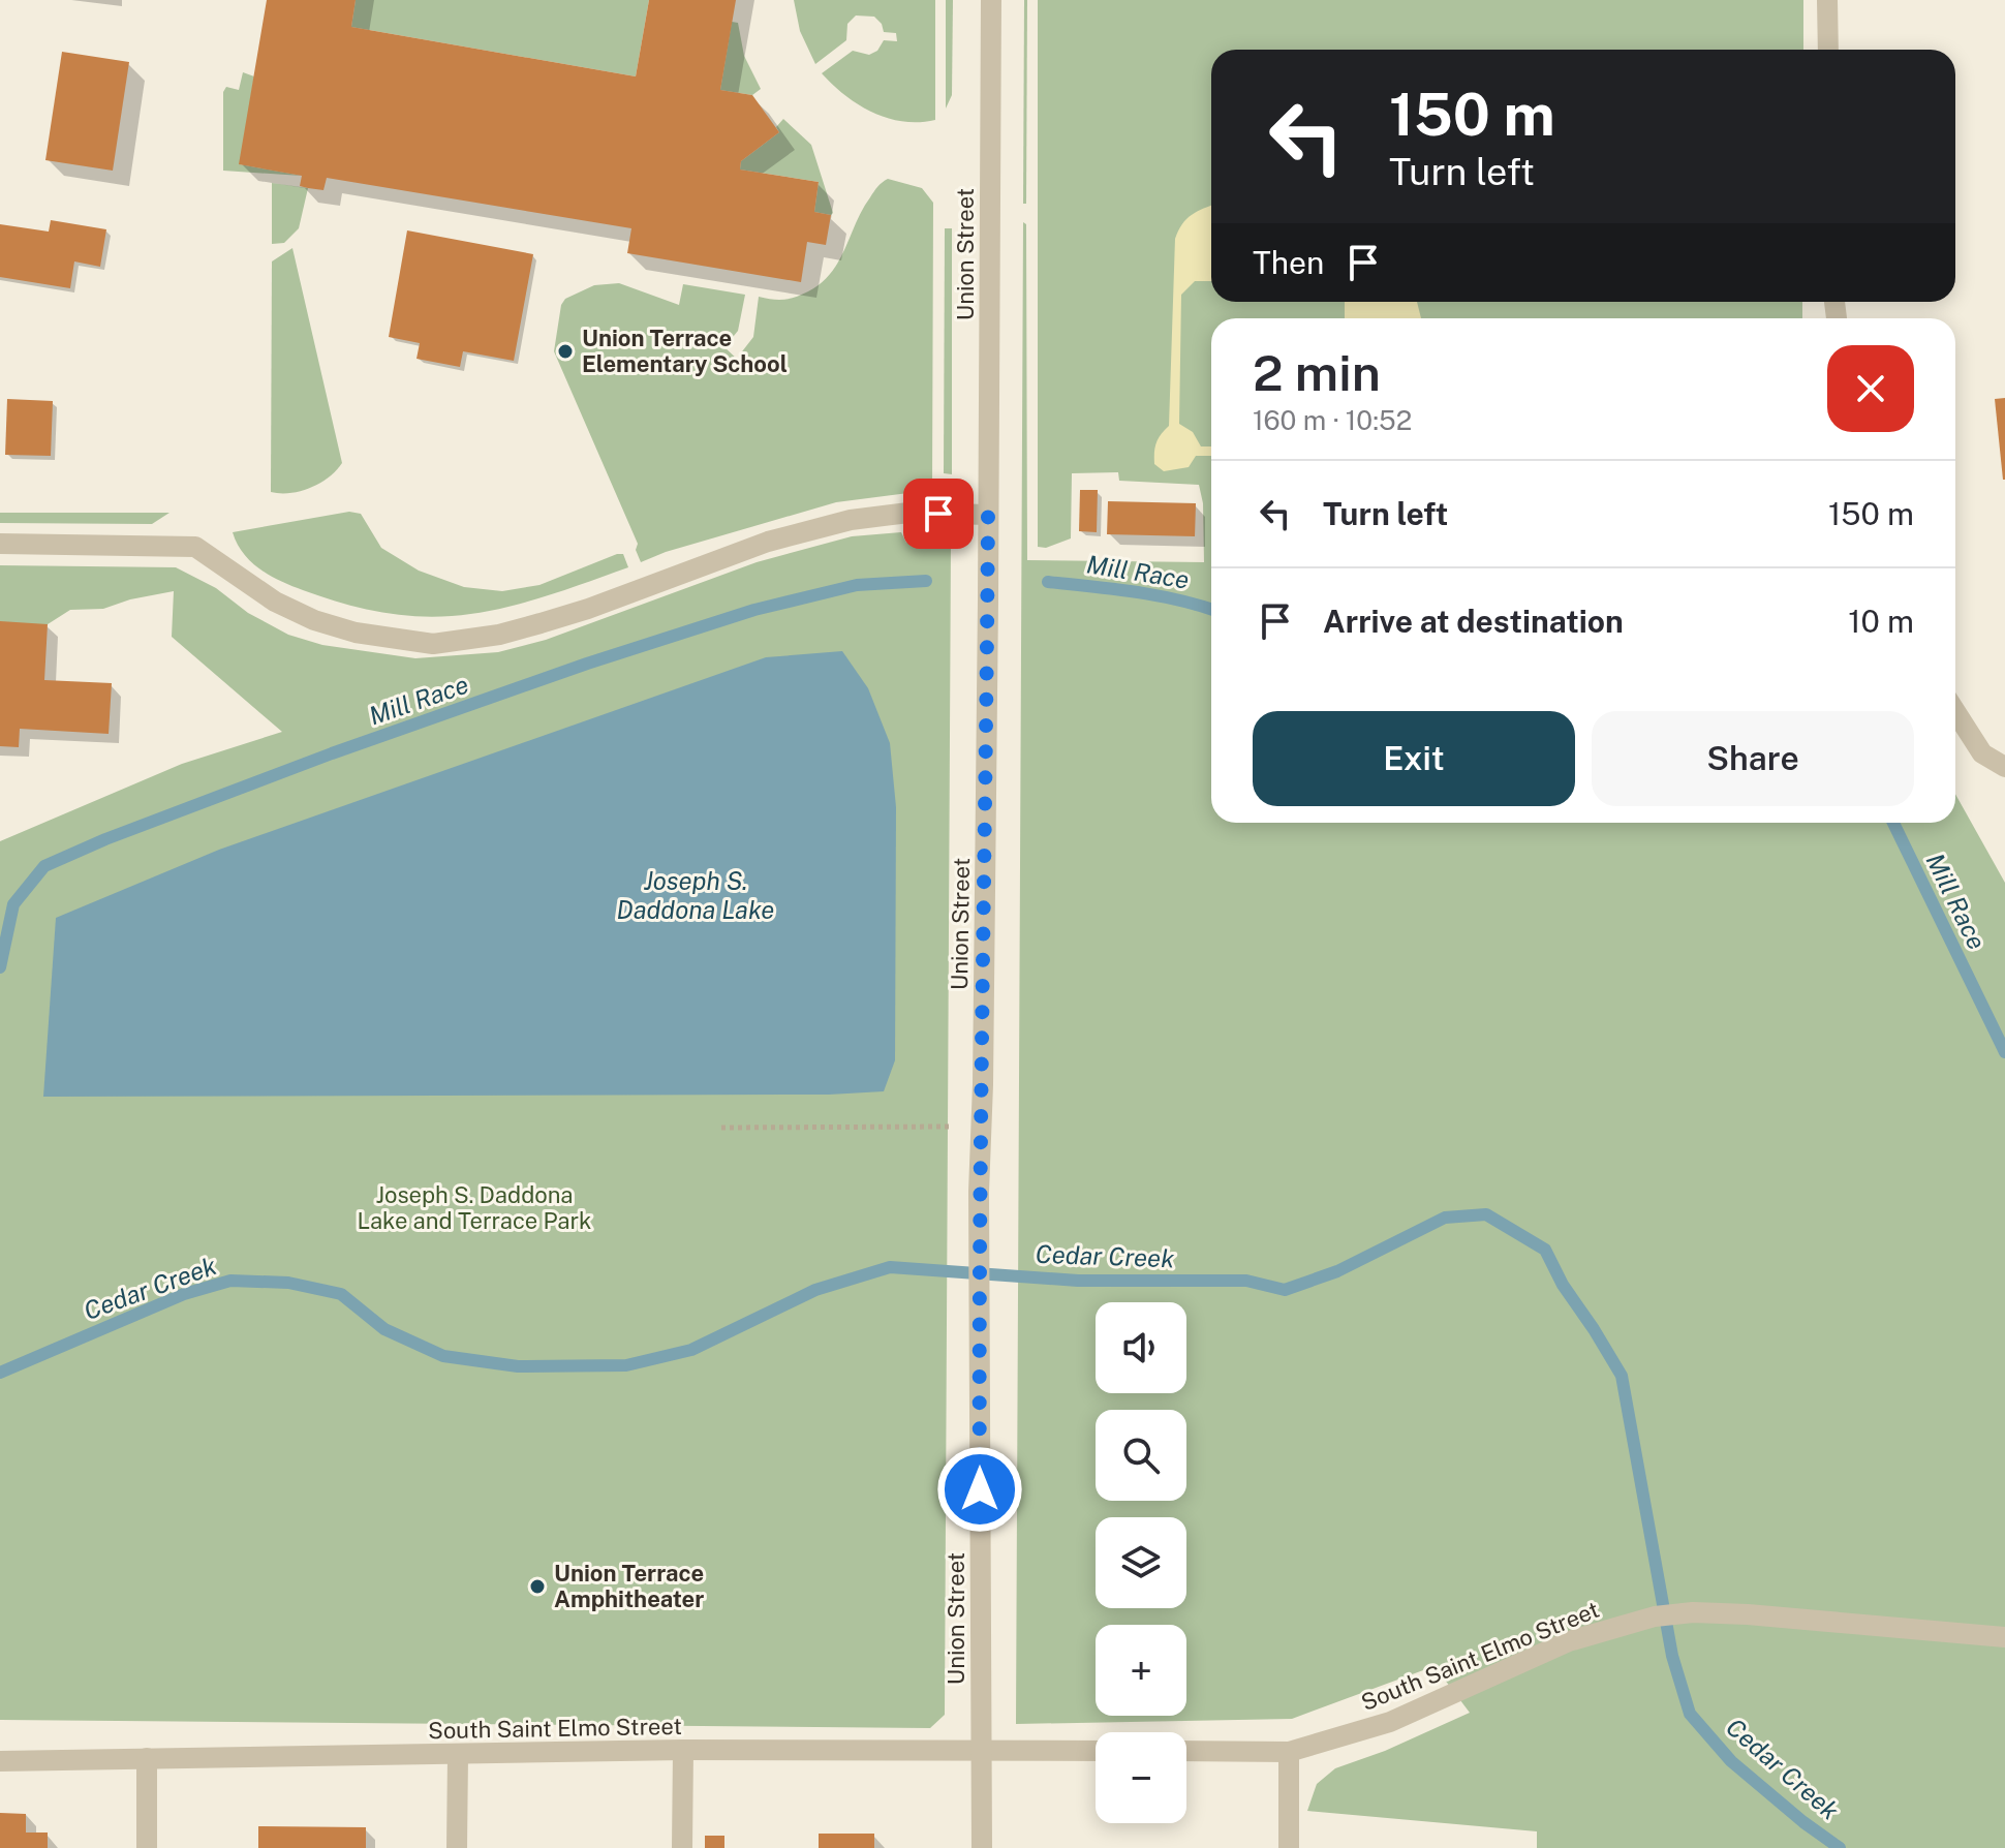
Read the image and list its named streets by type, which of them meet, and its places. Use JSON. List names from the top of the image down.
{
  "streets": {
    "street": ["Union Street", "South Saint Elmo Street"]
  },
  "crossings": [
    ["Union Street", "South Saint Elmo Street"]
  ],
  "water": ["Mill Race", "Joseph S. Daddona Lake", "Cedar Creek"],
  "parks": ["Joseph S. Daddona Lake and Terrace Park"],
  "places": ["Union Terrace Elementary School", "Union Terrace Amphitheater"],
  "page": {
    "turn": ["150 m", "Turn left"],
    "then": "Then",
    "heading": ["2 min", "160 m · 10:52"],
    "list": [
      {
        "name": "Turn left",
        "value": "150 m"
      },
      {
        "name": "Arrive at destination",
        "value": "10 m"
      }
    ],
    "buttons": ["Exit", "Share"],
    "map_buttons": ["+", "−"]
  }
}
